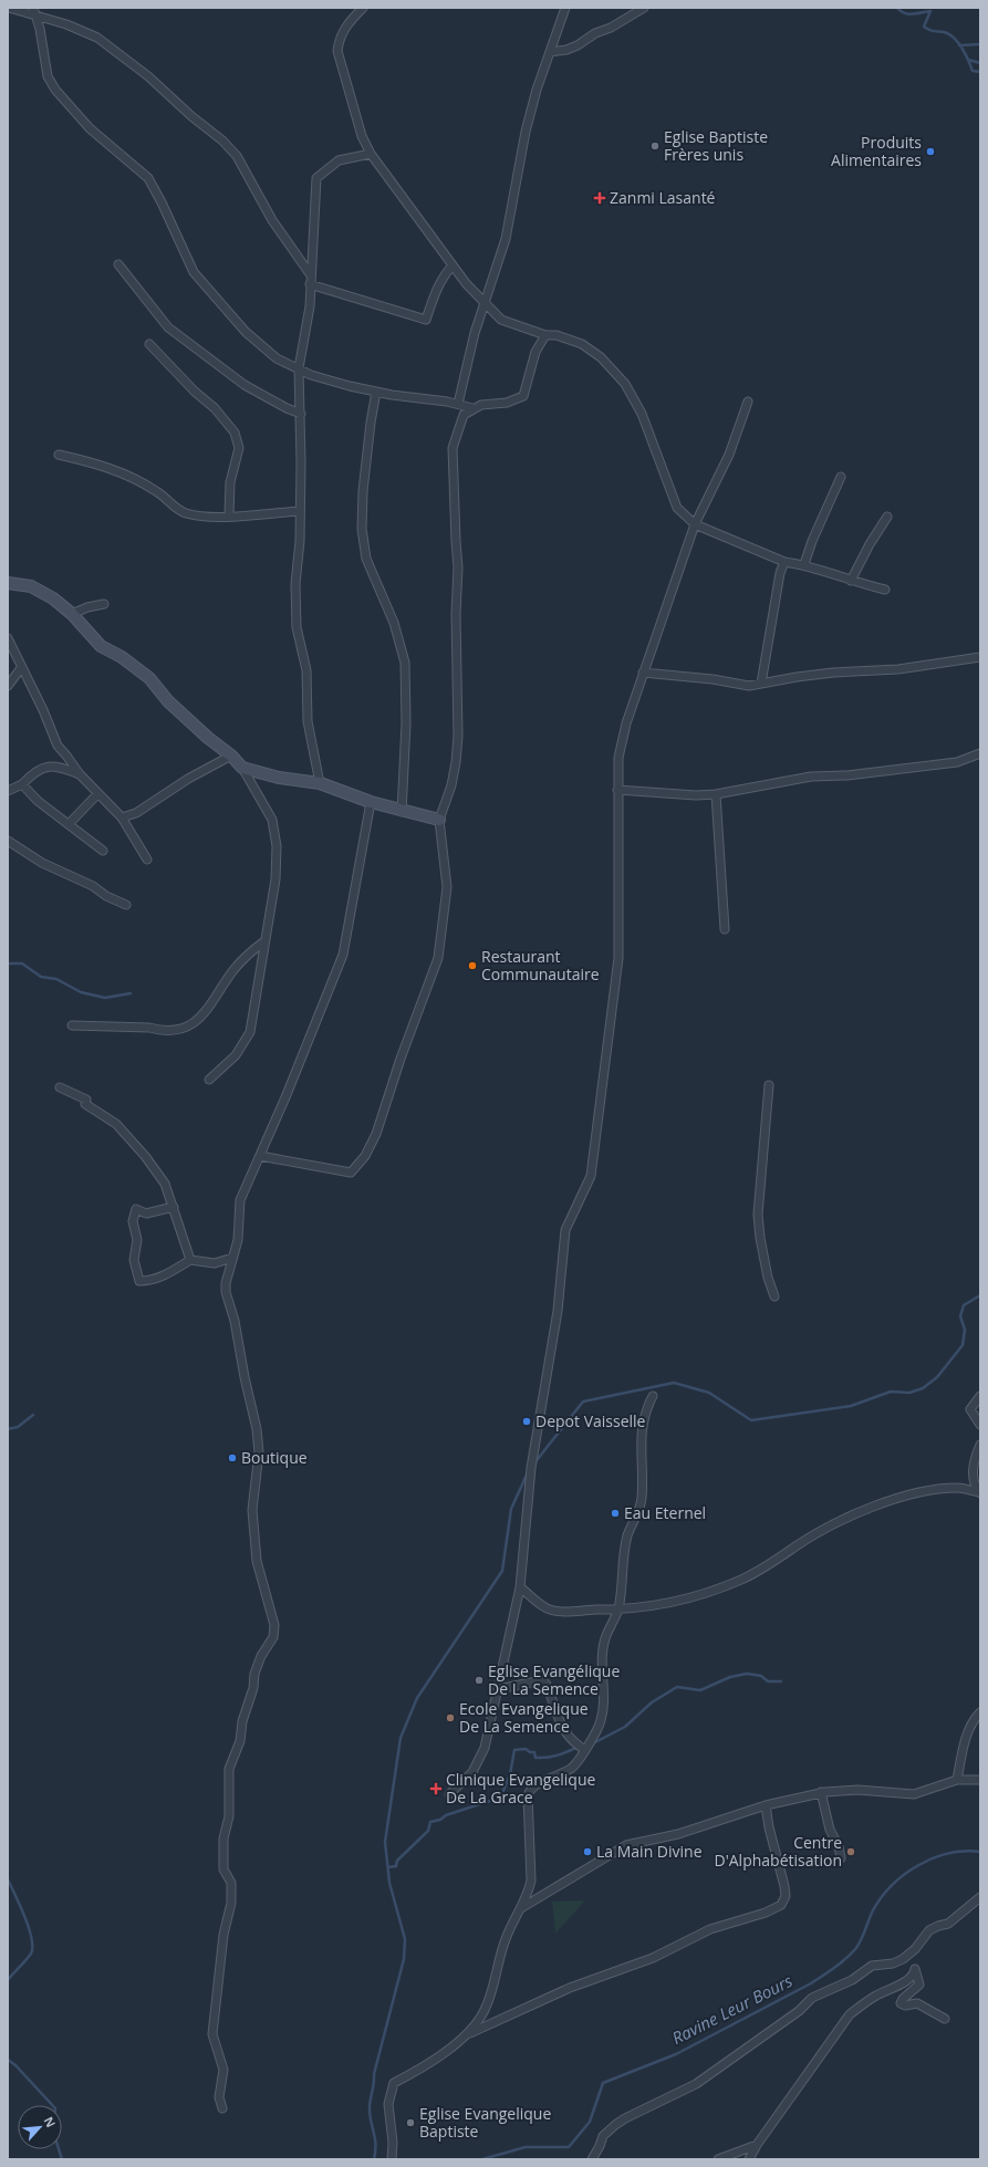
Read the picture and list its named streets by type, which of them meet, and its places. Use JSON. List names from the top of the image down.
{
  "water": ["Ravine Leur Bours"],
  "places": {
    "other": [
      "Eglise Baptiste Frères unis",
      "Produits Alimentaires",
      "Restaurant Communautaire",
      "Depot Vaisselle",
      "Boutique",
      "Eau Eternel",
      "Eglise Evangélique De La Semence",
      "Ecole Evangelique De La Semence",
      "La Main Divine",
      "Centre D'Alphabétisation",
      "Eglise Evangelique Baptiste"
    ],
    "health": ["Zanmi Lasanté", "Clinique Evangelique De La Grace"]
  },
  "north": "top right"
}
